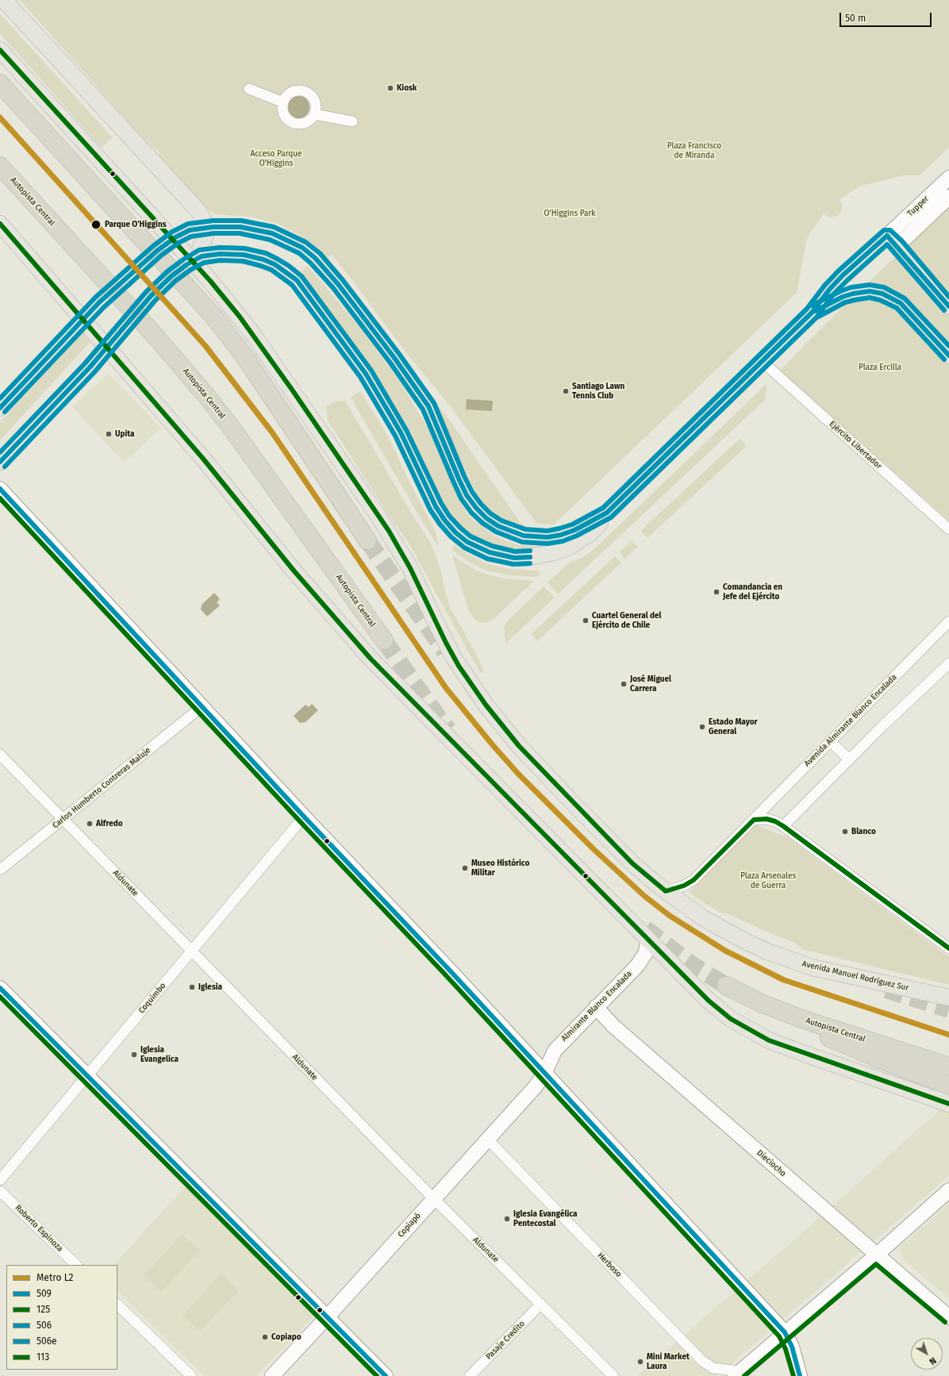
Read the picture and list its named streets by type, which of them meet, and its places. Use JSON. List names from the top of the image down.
{
  "streets": {
    "highway": ["Autopista Central"],
    "main road": ["Avenida Manuel Rodríguez Sur"],
    "street": [
      "Tupper",
      "Ejército Libertador",
      "Avenida Almirante Blanco Encalada",
      "Carlos Humberto Contreras Maluje",
      "Aldunate",
      "Coquimbo",
      "Almirante Blanco Encalada",
      "Dieciocho",
      "Copiapó",
      "Roberto Espinoza",
      "Herboso",
      "Pasaje Credito"
    ]
  },
  "crossings": [
    ["Carlos Humberto Contreras Maluje", "Aldunate"],
    ["Aldunate", "Coquimbo"],
    ["Aldunate", "Copiapó"],
    ["Aldunate", "Pasaje Credito"],
    ["Almirante Blanco Encalada", "Dieciocho"],
    ["Almirante Blanco Encalada", "Copiapó"],
    ["Copiapó", "Herboso"]
  ],
  "parks": [
    "Plaza Francisco de Miranda",
    "Acceso Parque O'Higgins",
    "O'Higgins Park",
    "Plaza Ercilla",
    "Plaza Arsenales de Guerra"
  ],
  "places": [
    "Kiosk",
    "Parque O'Higgins",
    "Santiago Lawn Tennis Club",
    "Upita",
    "Comandancia en Jefe del Ejército",
    "Cuartel General del Ejército de Chile",
    "José Miguel Carrera",
    "Estado Mayor General",
    "Alfredo",
    "Blanco",
    "Museo Histórico Militar",
    "Iglesia",
    "Iglesia Evangelica",
    "Iglesia Evangélica Pentecostal",
    "Copiapo",
    "Mini Market Laura"
  ],
  "lines": [
    "transit line 125",
    "metro line L2",
    "transit line 506e",
    "transit line 509",
    "transit line 506",
    "transit line 113"
  ],
  "legend": [
    "Metro L2",
    "509",
    "125",
    "506",
    "506e",
    "113"
  ],
  "scale_bar": "50 m",
  "north": "bottom right"
}
